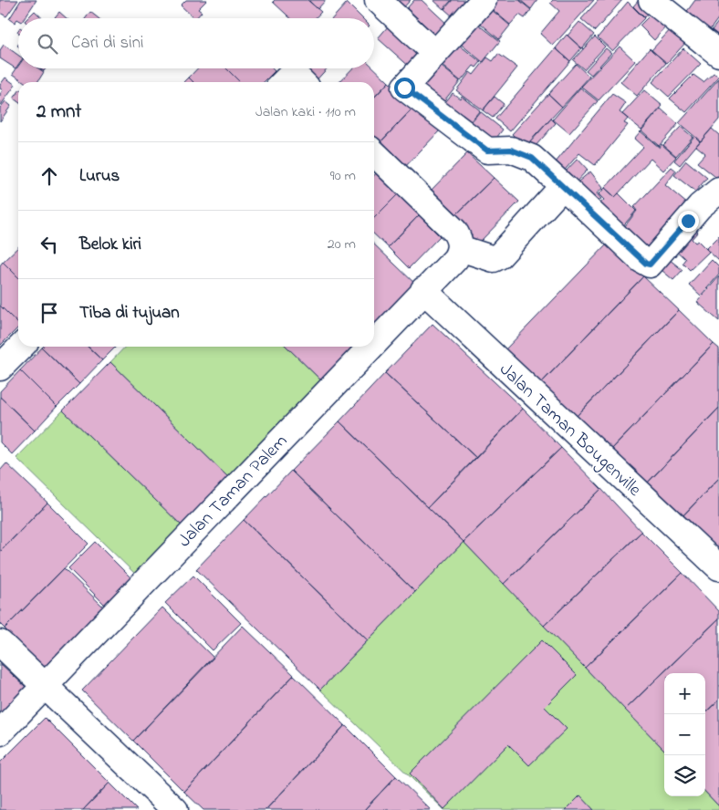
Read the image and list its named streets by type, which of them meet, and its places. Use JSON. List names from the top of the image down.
{
  "streets": {
    "street": ["Jalan Taman Bougenville", "Jalan Taman Palem"]
  },
  "crossings": [
    ["Jalan Taman Bougenville", "Jalan Taman Palem"]
  ],
  "page": {
    "search": "Cari di sini",
    "heading": ["2 mnt", "Jalan kaki · 110 m"],
    "list": [
      ["Lurus", "90 m"],
      ["Belok kiri", "20 m"],
      "Tiba di tujuan"
    ],
    "map_buttons": ["+", "−"]
  }
}
